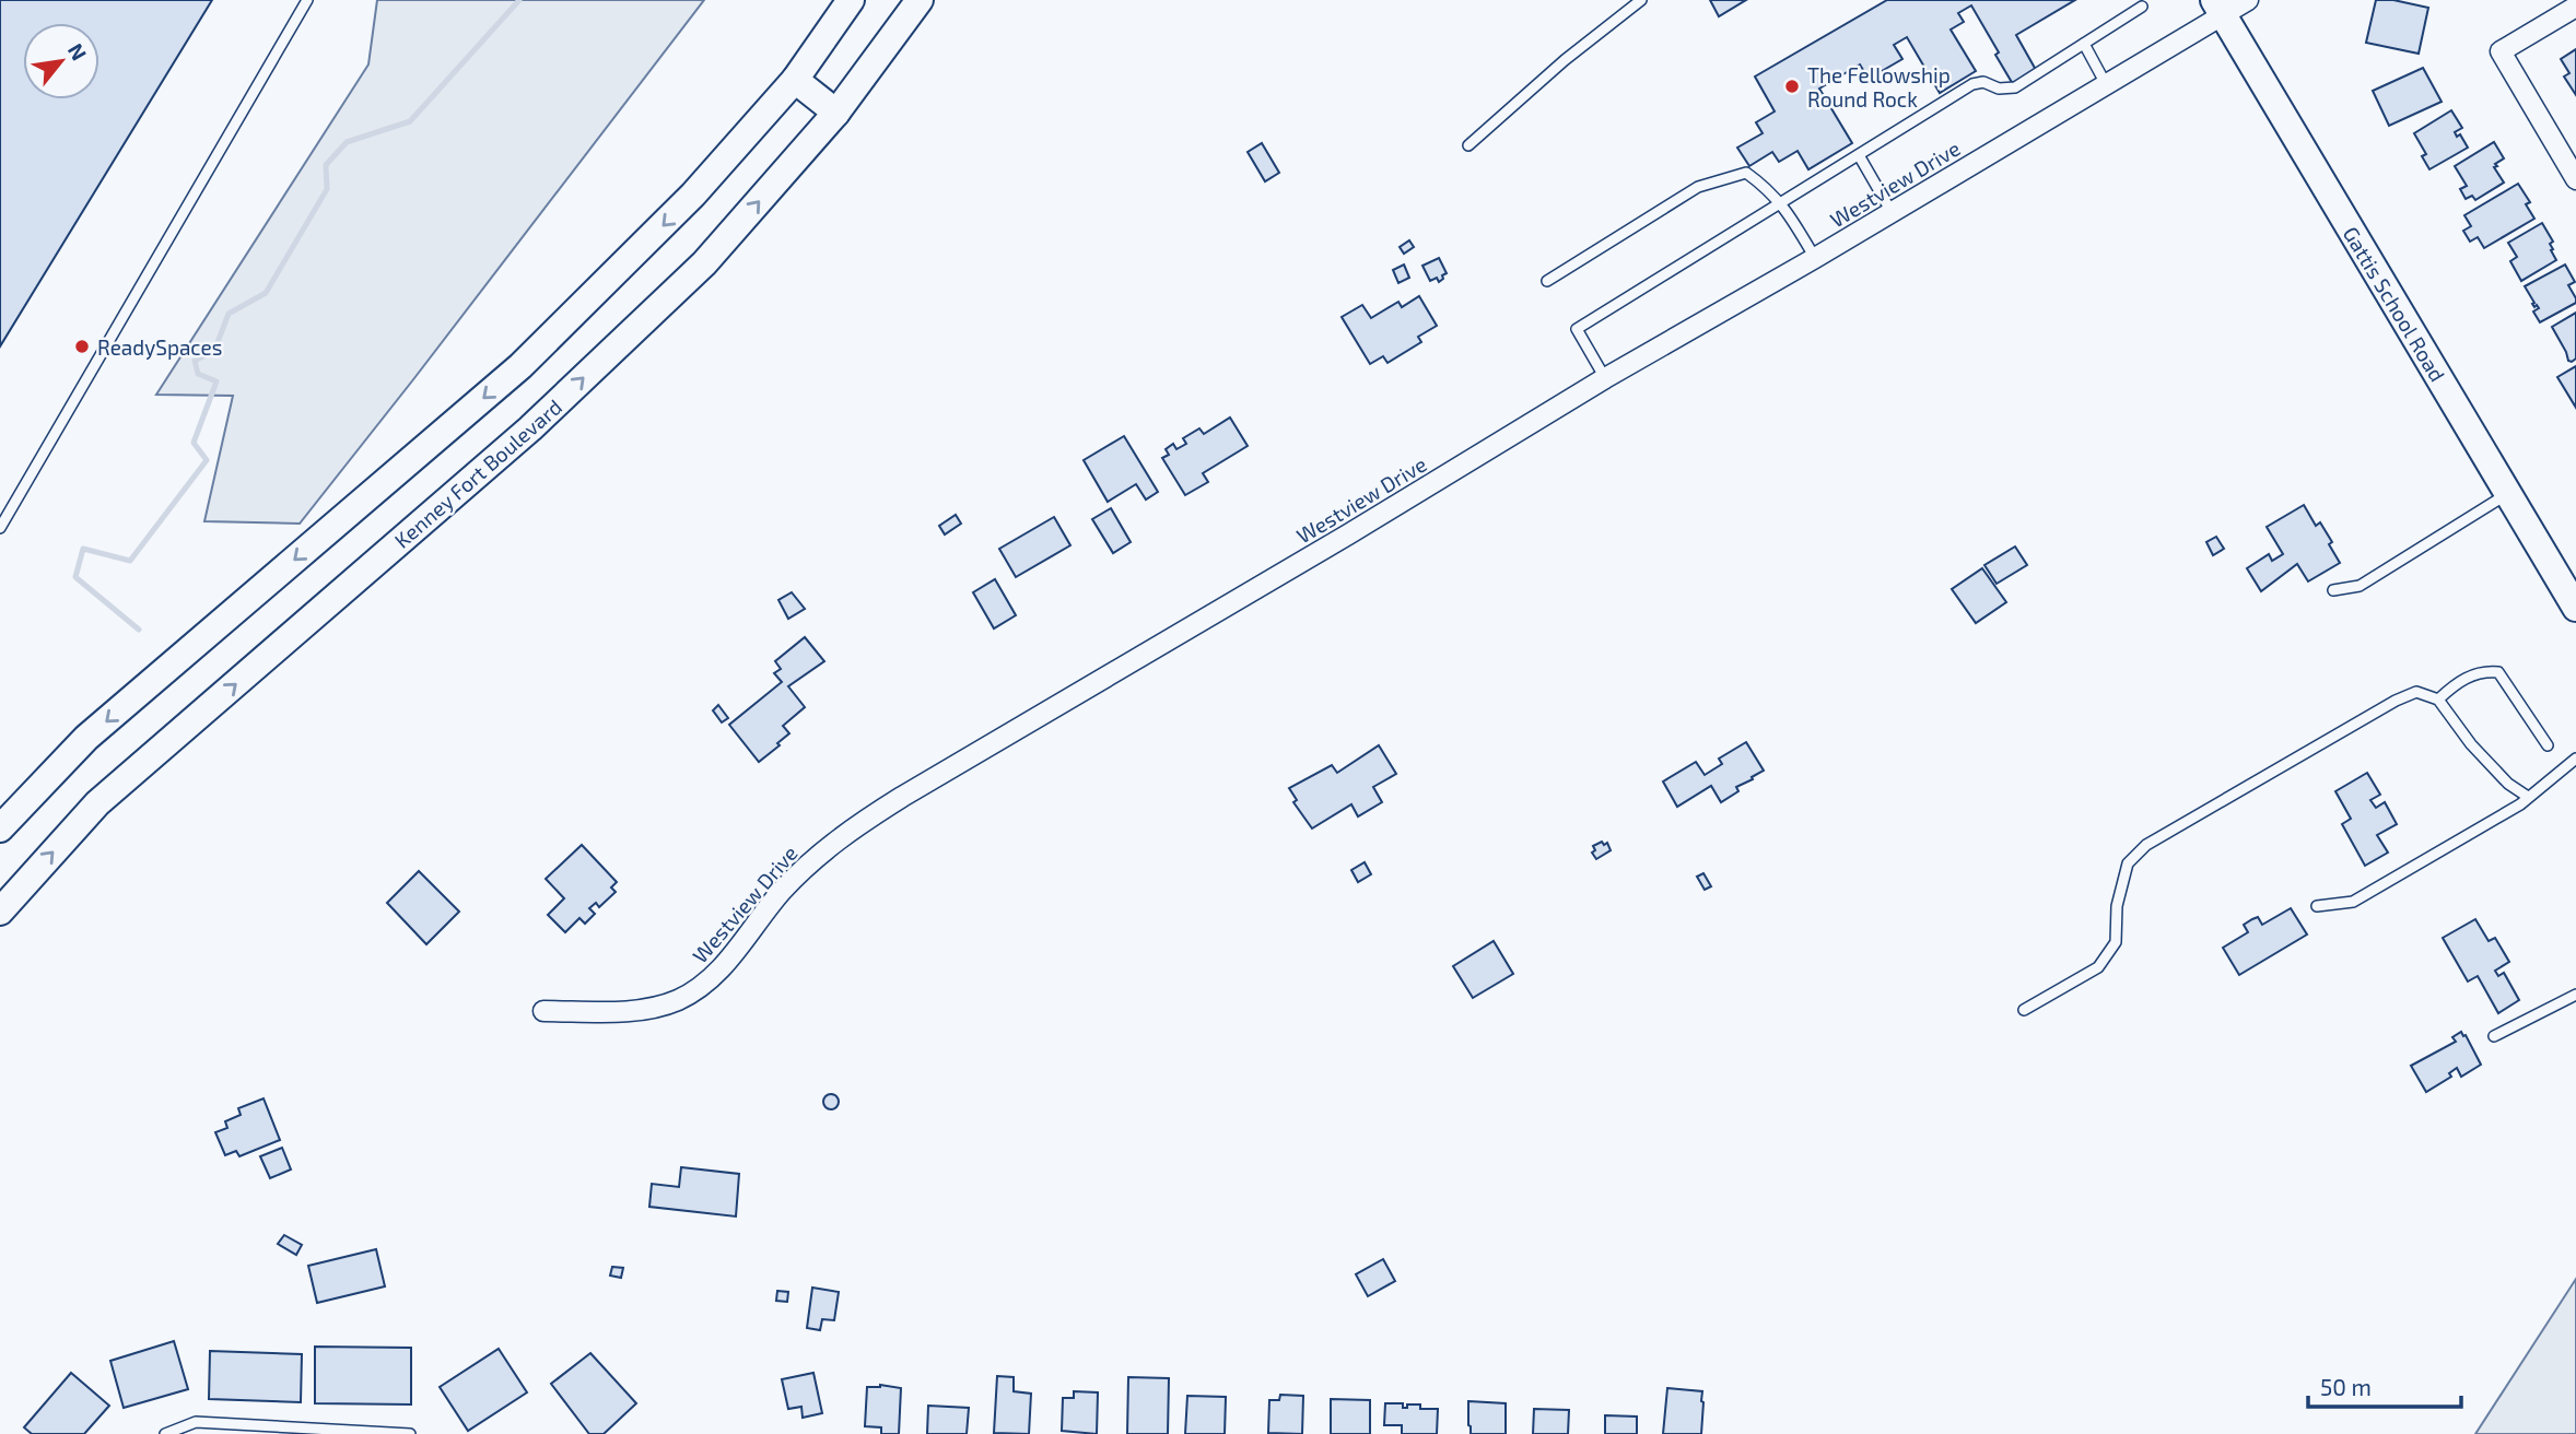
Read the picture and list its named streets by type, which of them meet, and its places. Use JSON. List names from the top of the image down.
{
  "streets": {
    "main road": ["Gattis School Road", "Kenney Fort Boulevard"],
    "street": ["Westview Drive"]
  },
  "crossings": [
    ["Westview Drive", "Gattis School Road"]
  ],
  "places": ["The Fellowship Round Rock", "ReadySpaces"],
  "scale_bar": "50 m",
  "north": "top right"
}
